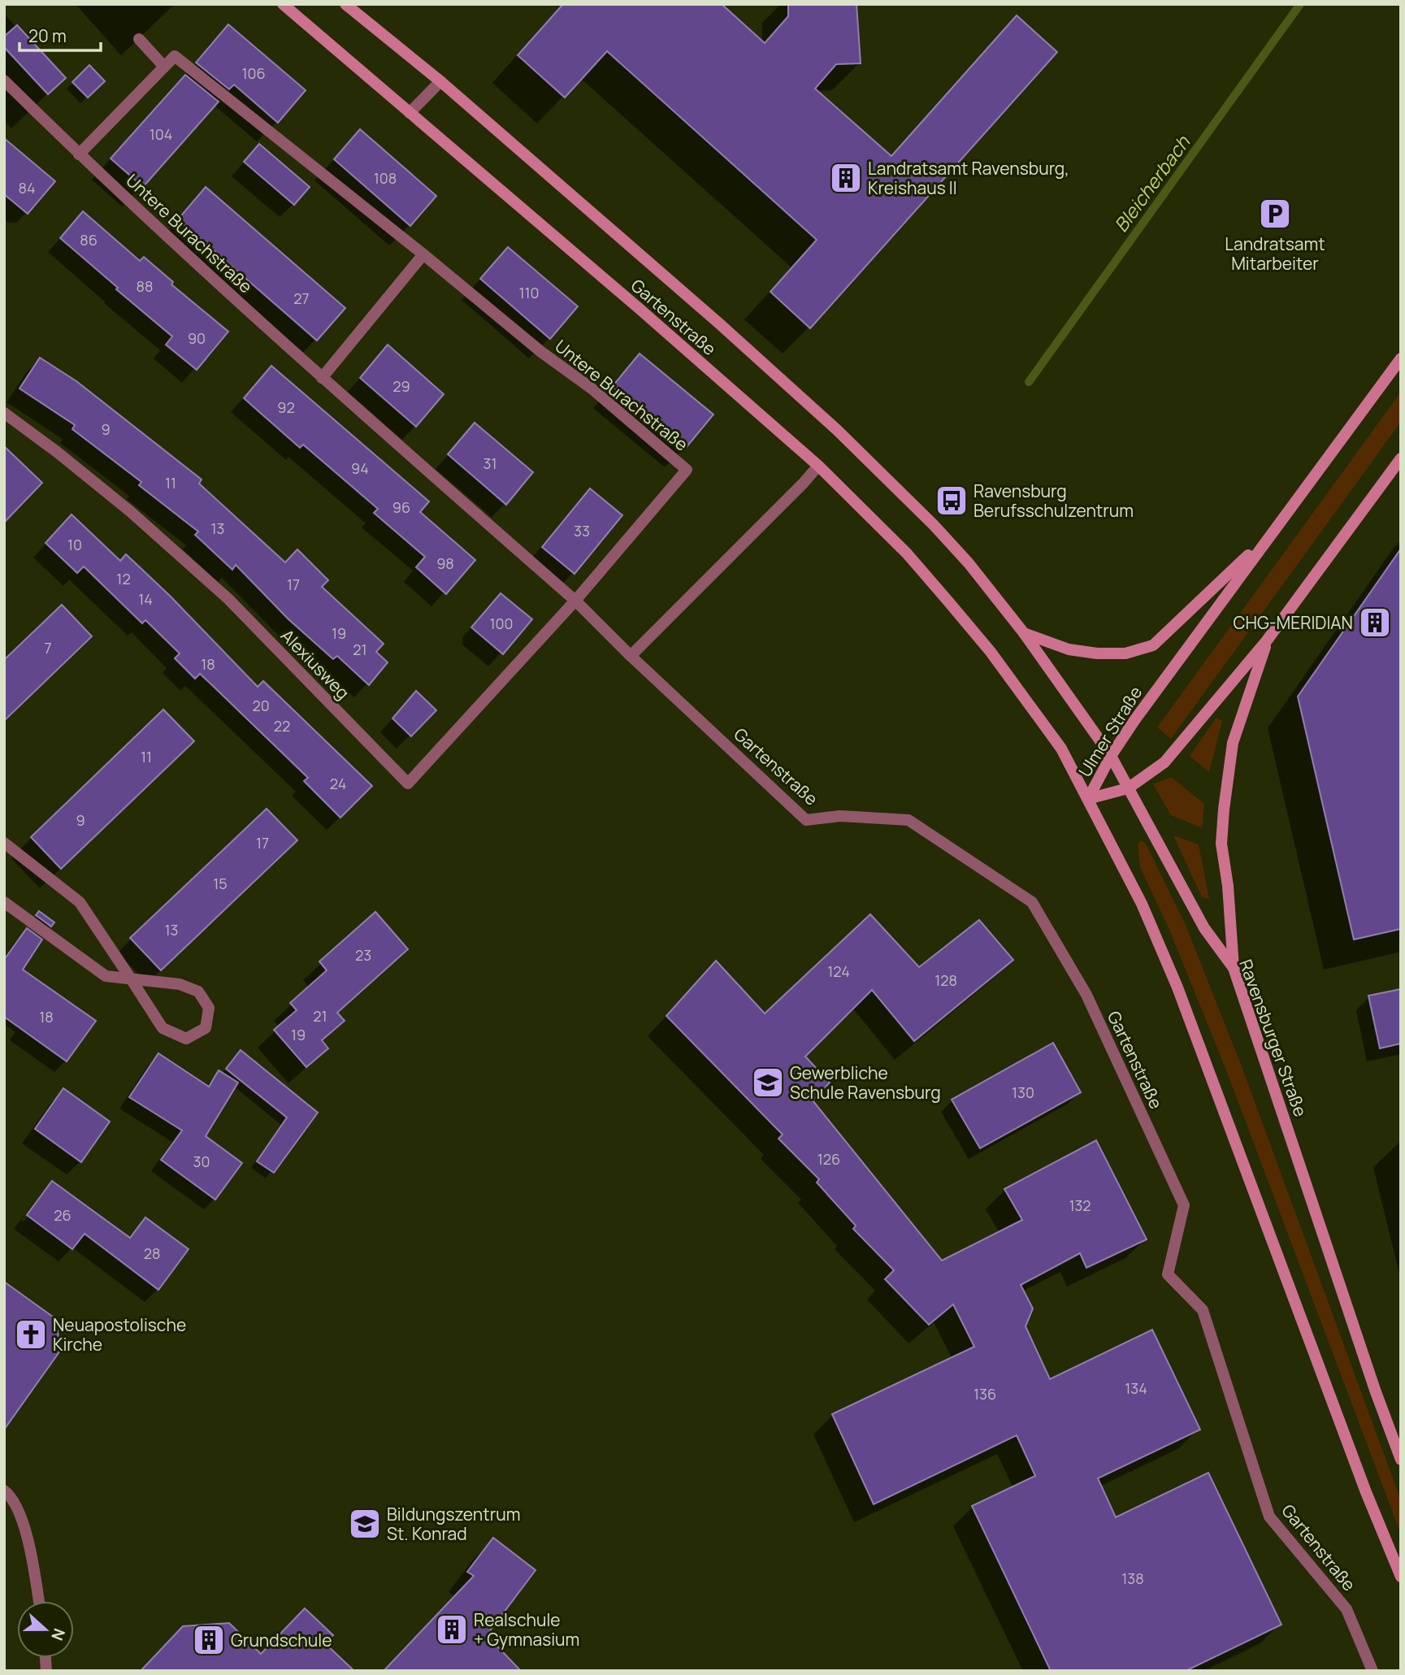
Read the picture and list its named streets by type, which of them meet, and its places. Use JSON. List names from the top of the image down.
{
  "streets": {
    "main road": ["Gartenstraße", "Ulmer Straße", "Ravensburger Straße"],
    "street": ["Untere Burachstraße", "Alexiusweg"]
  },
  "crossings": [
    ["Untere Burachstraße", "Alexiusweg"],
    ["Gartenstraße", "Ulmer Straße"],
    ["Gartenstraße", "Ravensburger Straße"],
    ["Ulmer Straße", "Ravensburger Straße"]
  ],
  "water": ["Bleicherbach"],
  "places": {
    "building": [
      "Landratsamt Ravensburg, Kreishaus II",
      "CHG-MERIDIAN",
      "Realschule + Gymnasium",
      "Grundschule"
    ],
    "parking": ["Landratsamt Mitarbeiter"],
    "bus stop": ["Ravensburg Berufsschulzentrum"],
    "school or university": ["Gewerbliche Schule Ravensburg", "Bildungszentrum St. Konrad"],
    "church": ["Neuapostolische Kirche"]
  },
  "house_numbers": [
    "106",
    "104",
    "108",
    "84",
    "86",
    "88",
    "110",
    "27",
    "90",
    "29",
    "92",
    "9",
    "31",
    "94",
    "11",
    "96",
    "13",
    "33",
    "10",
    "98",
    "12",
    "17",
    "14",
    "100",
    "19",
    "7",
    "21",
    "18",
    "20",
    "22",
    "11",
    "24",
    "9",
    "17",
    "15",
    "13",
    "23",
    "124",
    "128",
    "21",
    "18",
    "19",
    "130",
    "126",
    "30",
    "132",
    "26",
    "28",
    "134",
    "136",
    "138"
  ],
  "scale_bar": "20 m",
  "north": "right"
}
